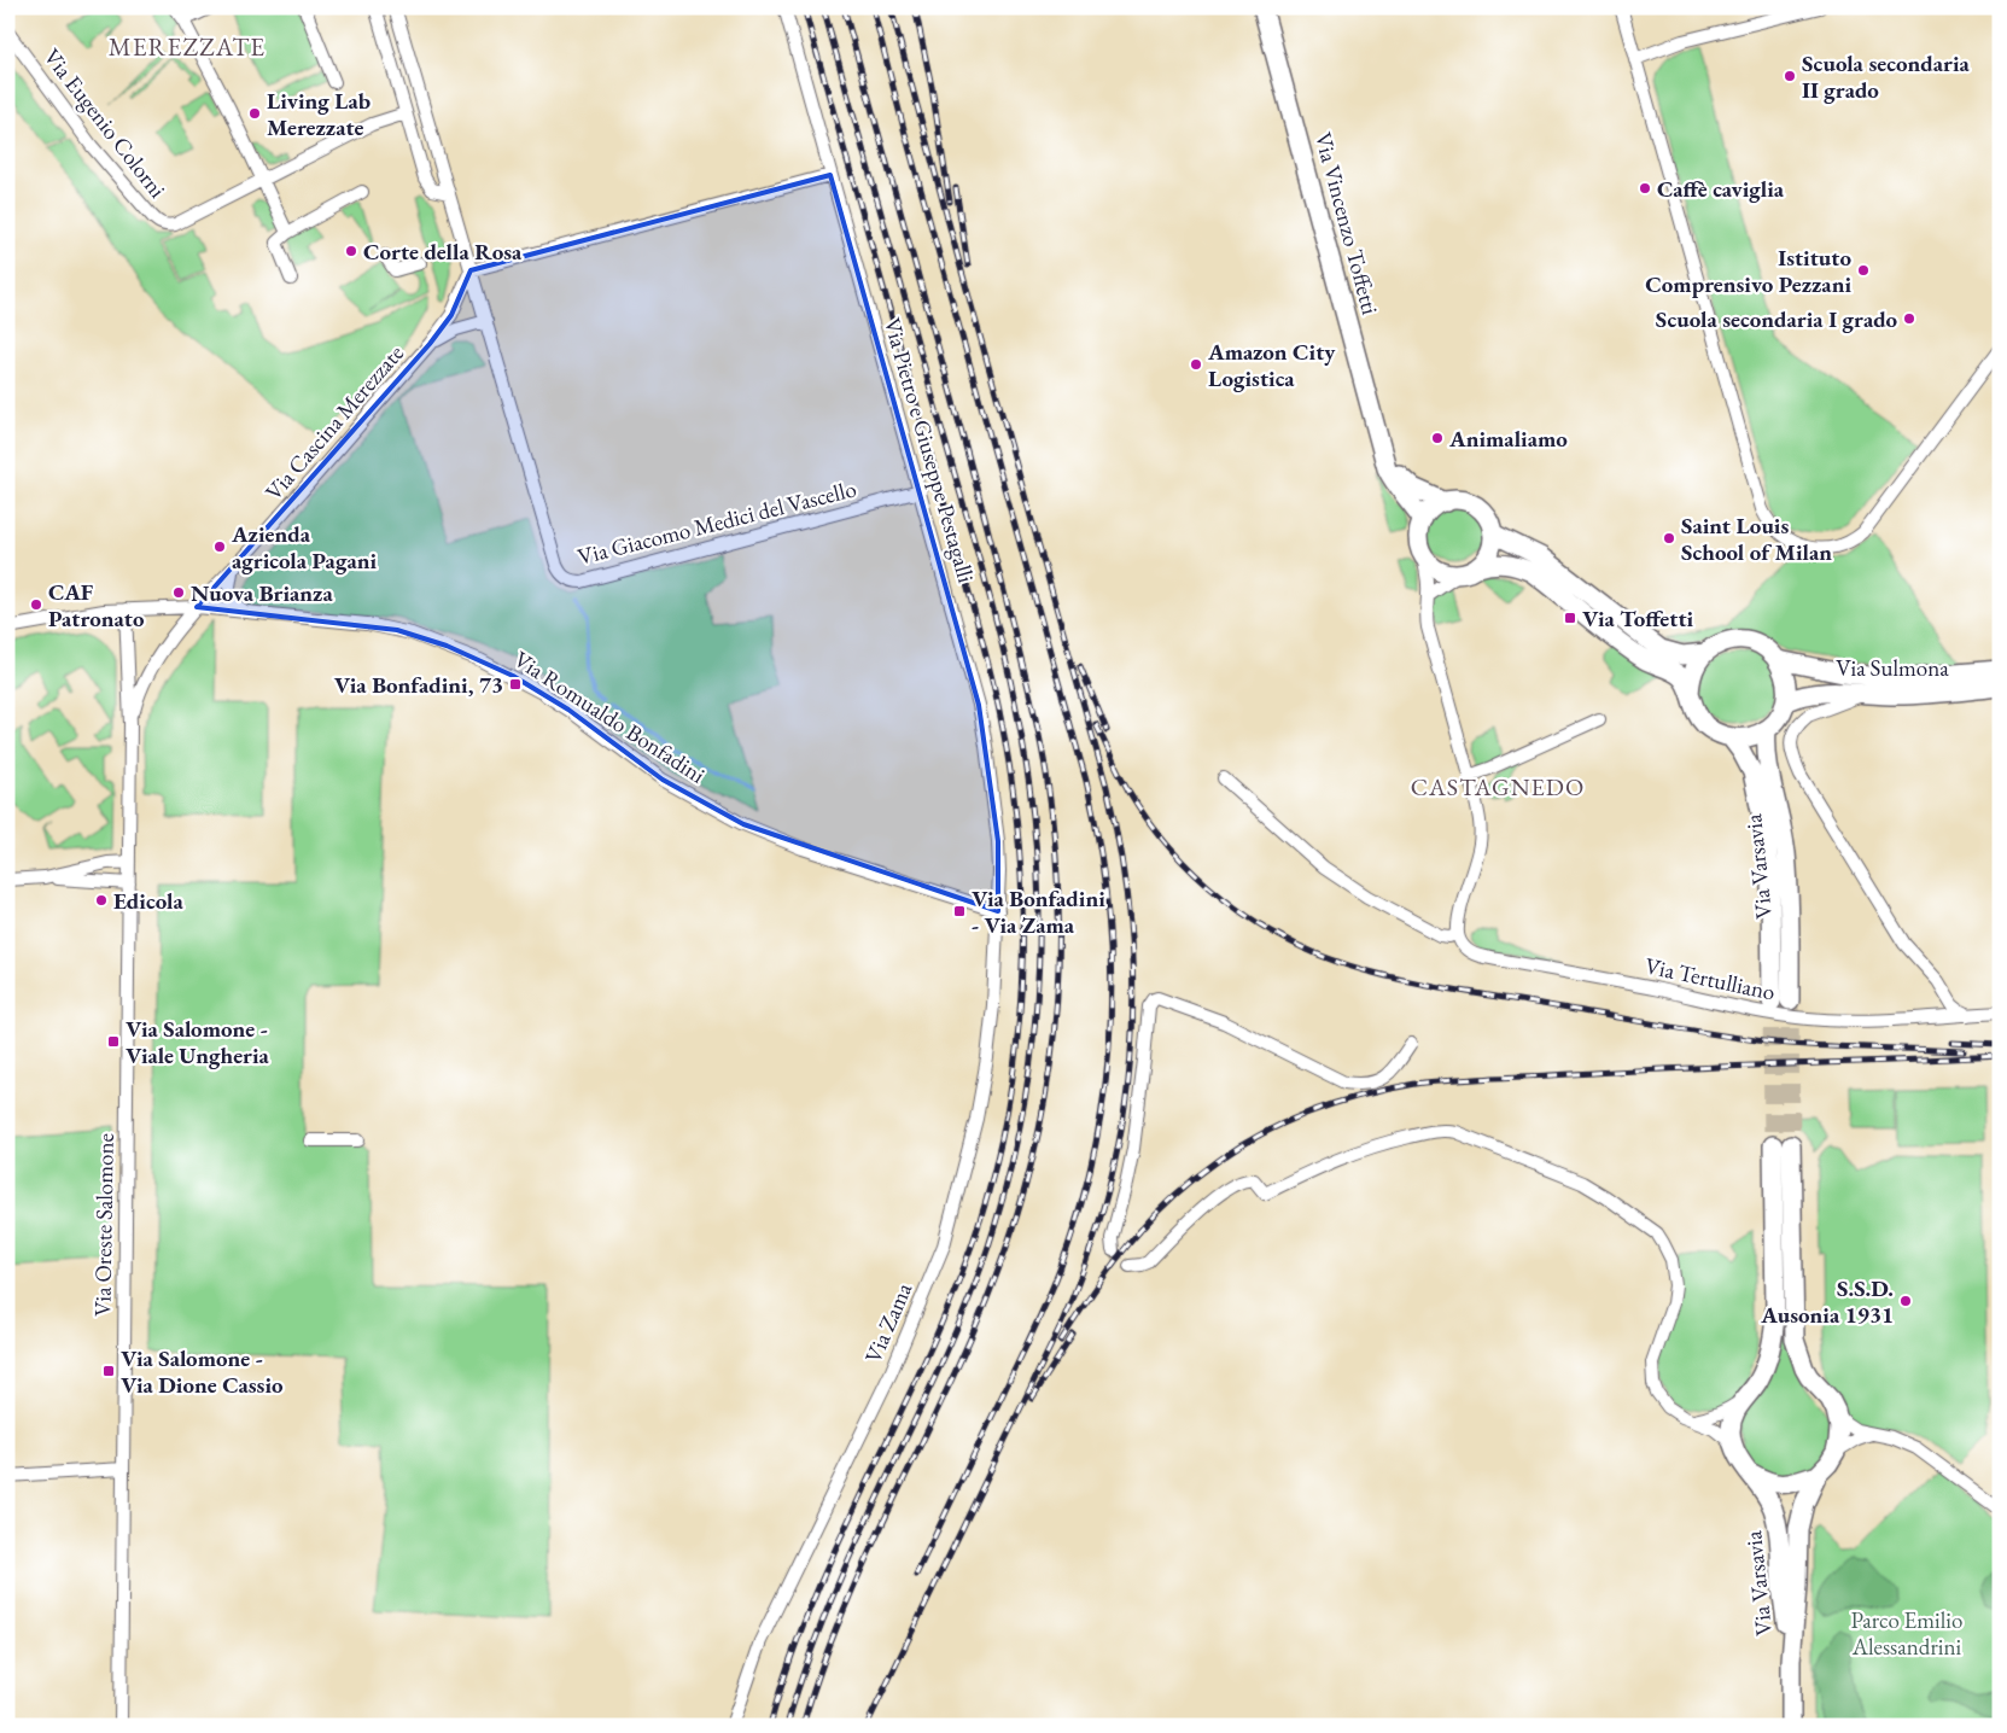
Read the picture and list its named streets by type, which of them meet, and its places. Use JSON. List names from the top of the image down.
{
  "streets": {
    "street": [
      "Via Eugenio Colorni",
      "Via Vincenzo Toffetti",
      "Via Cascina Merezzate",
      "Via Pietro e Giuseppe Pestagalli",
      "Via Giacomo Medici del Vascello",
      "Via Sulmona",
      "Via Romualdo Bonfadini",
      "Via Varsavia",
      "Via Tertulliano",
      "Via Oreste Salomone",
      "Via Zama"
    ]
  },
  "crossings": [
    ["Via Vincenzo Toffetti", "Via Sulmona"],
    ["Via Cascina Merezzate", "Via Romualdo Bonfadini"],
    ["Via Cascina Merezzate", "Via Oreste Salomone"],
    ["Via Pietro e Giuseppe Pestagalli", "Via Giacomo Medici del Vascello"],
    ["Via Pietro e Giuseppe Pestagalli", "Via Romualdo Bonfadini"],
    ["Via Pietro e Giuseppe Pestagalli", "Via Zama"],
    ["Via Sulmona", "Via Varsavia"],
    ["Via Romualdo Bonfadini", "Via Zama"]
  ],
  "districts": ["MEREZZATE", "CASTAGNEDO"],
  "parks": ["Parco Emilio Alessandrini"],
  "places": {
    "other": [
      "Scuola secondaria II grado",
      "Living Lab Merezzate",
      "Caffè caviglia",
      "Corte della Rosa",
      "Istituto Comprensivo Pezzani",
      "Scuola secondaria I grado",
      "Amazon City Logistica",
      "Animaliamo",
      "Saint Louis School of Milan",
      "Azienda agricola Pagani",
      "Nuova Brianza",
      "CAF Patronato",
      "Edicola",
      "S.S.D. Ausonia 1931"
    ],
    "transit": [
      "Via Toffetti",
      "Via Bonfadini, 73",
      "Via Bonfadini - Via Zama",
      "Via Salomone - Viale Ungheria",
      "Via Salomone - Via Dione Cassio"
    ]
  }
}
